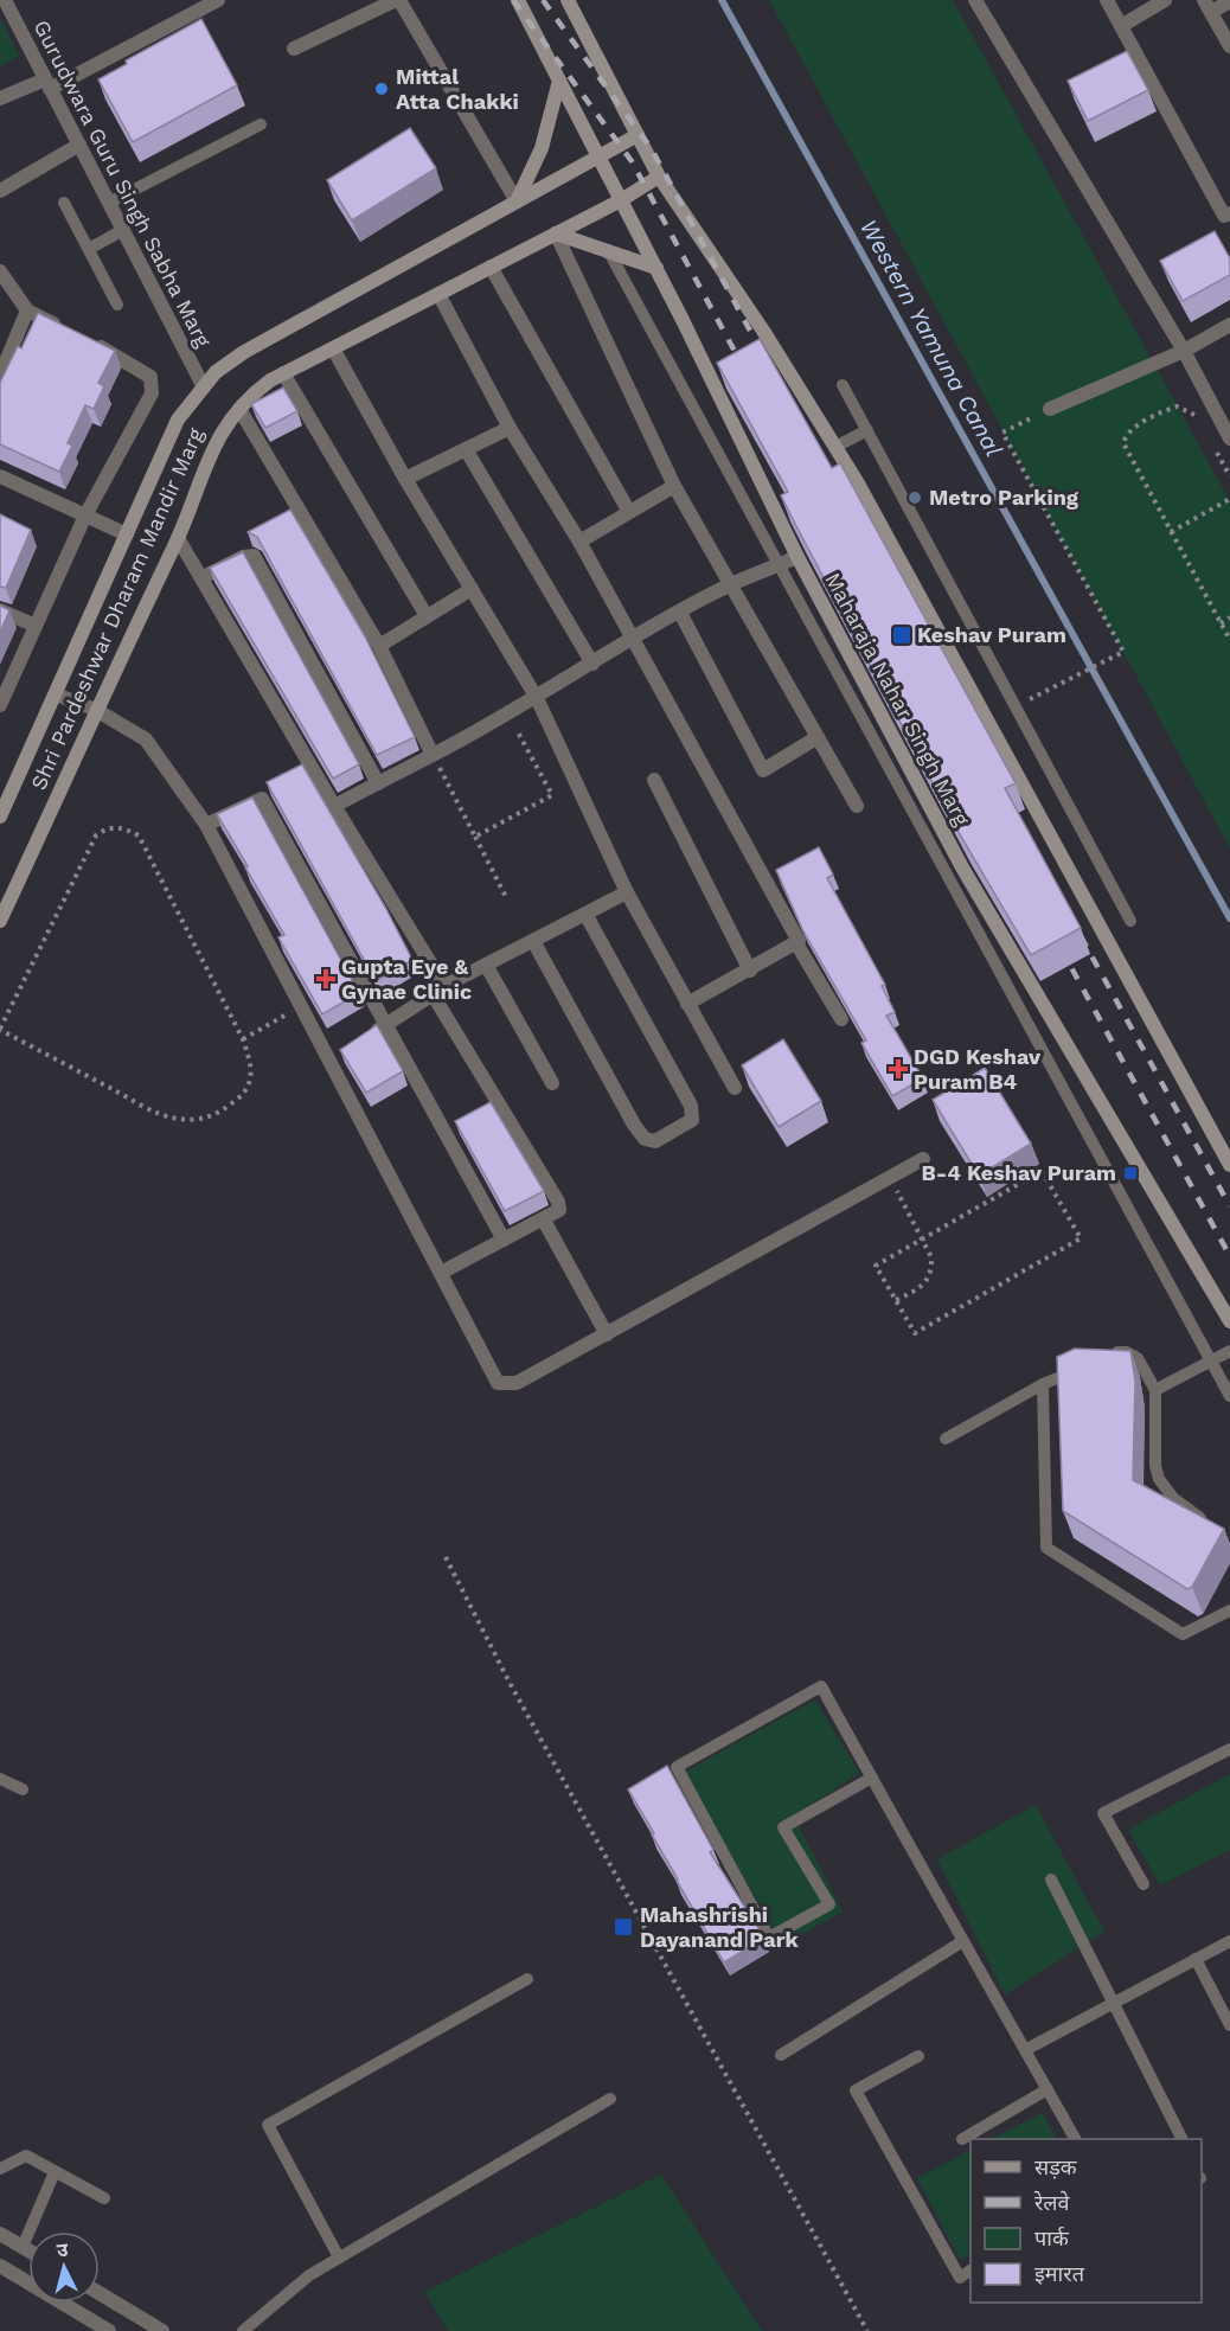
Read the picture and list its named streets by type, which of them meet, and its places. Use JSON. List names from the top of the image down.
{
  "streets": {
    "main road": ["Shri Pardeshwar Dharam Mandir Marg", "Maharaja Nahar Singh Marg"],
    "street": ["Gurudwara Guru Singh Sabha Marg"]
  },
  "crossings": [
    ["Gurudwara Guru Singh Sabha Marg", "Shri Pardeshwar Dharam Mandir Marg"],
    ["Shri Pardeshwar Dharam Mandir Marg", "Maharaja Nahar Singh Marg"]
  ],
  "water": ["Western Yamuna Canal"],
  "places": {
    "other": ["Mittal Atta Chakki", "Metro Parking"],
    "transit": ["Keshav Puram", "B-4 Keshav Puram", "Mahashrishi Dayanand Park"],
    "health": ["Gupta Eye & Gynae Clinic", "DGD Keshav Puram B4"]
  },
  "legend": [
    "सड़क",
    "रेलवे",
    "पार्क",
    "इमारत"
  ],
  "north": "top"
}
